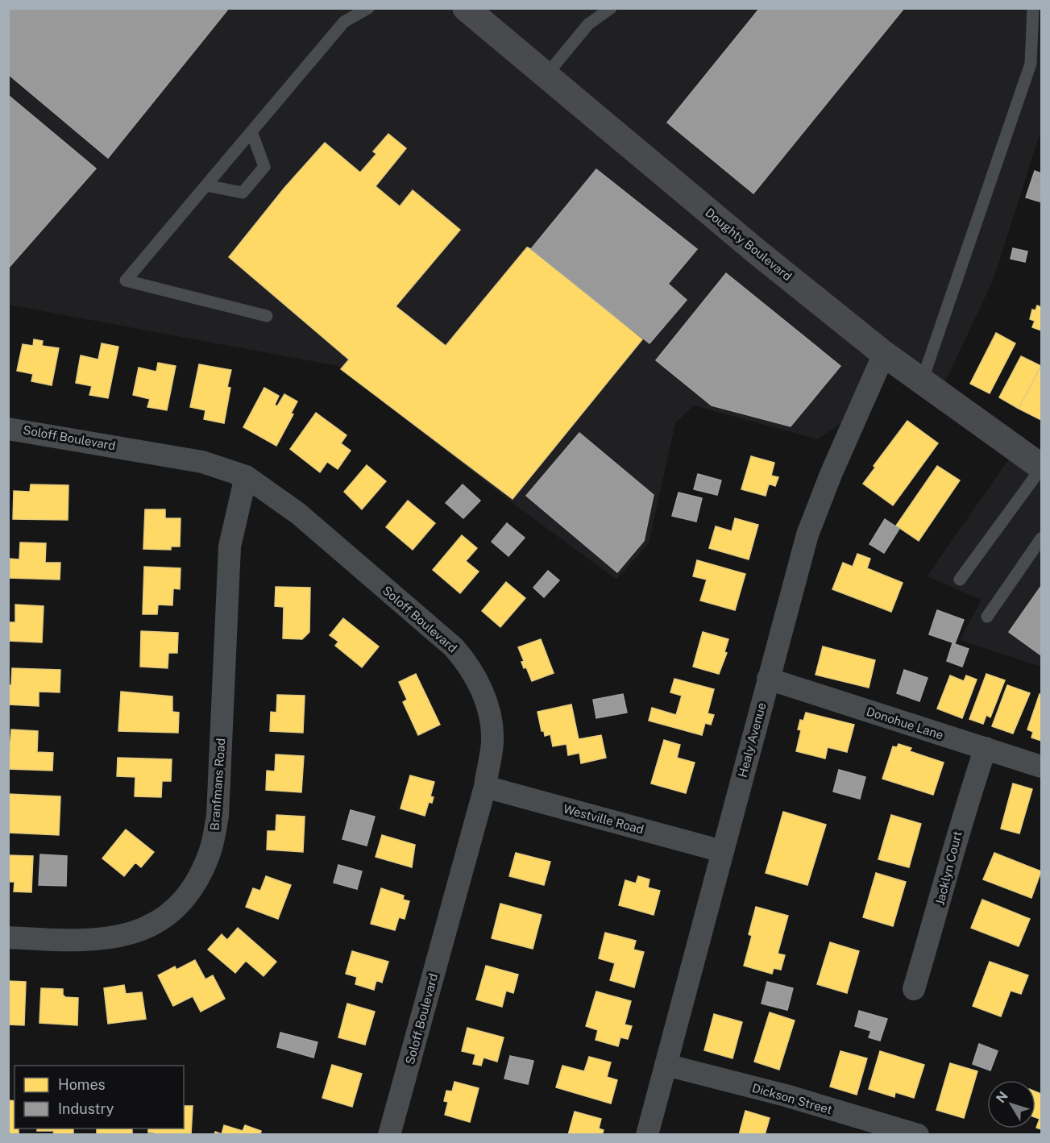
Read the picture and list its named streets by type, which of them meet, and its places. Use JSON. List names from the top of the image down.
{
  "streets": {
    "main road": ["Doughty Boulevard"],
    "street": [
      "Soloff Boulevard",
      "Donohue Lane",
      "Healy Avenue",
      "Branfmans Road",
      "Westville Road",
      "Jacklyn Court",
      "Dickson Street"
    ]
  },
  "crossings": [
    ["Doughty Boulevard", "Healy Avenue"],
    ["Soloff Boulevard", "Branfmans Road"],
    ["Soloff Boulevard", "Westville Road"],
    ["Donohue Lane", "Healy Avenue"],
    ["Donohue Lane", "Jacklyn Court"],
    ["Healy Avenue", "Westville Road"],
    ["Healy Avenue", "Dickson Street"]
  ],
  "legend": ["Homes", "Industry"],
  "north": "top left"
}
